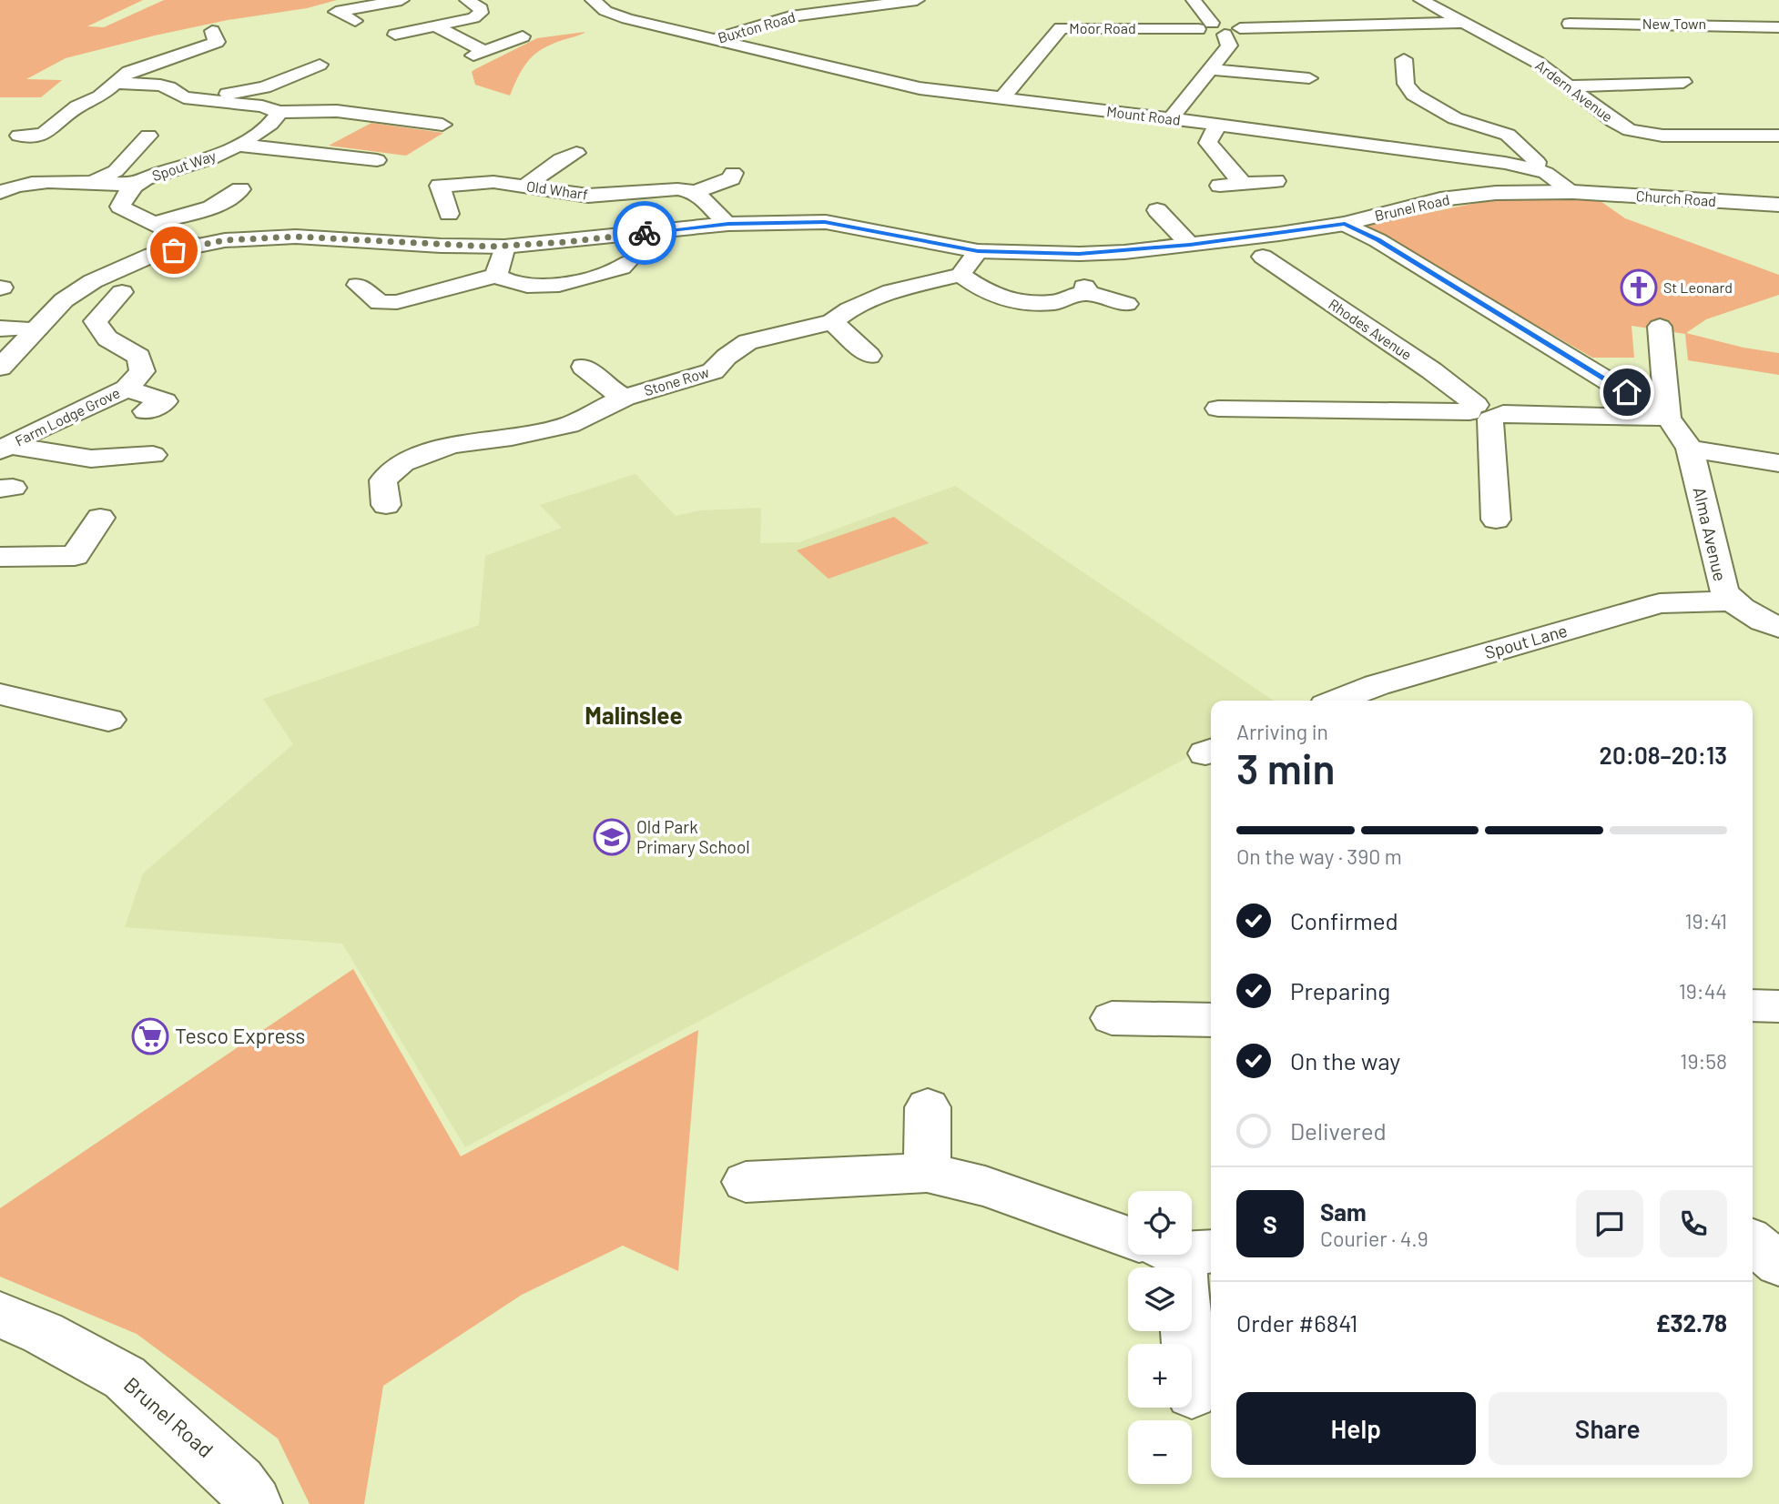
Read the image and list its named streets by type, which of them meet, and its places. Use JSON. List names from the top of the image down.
{
  "streets": {
    "street": [
      "New Town",
      "Buxton Road",
      "Moor Road",
      "Ardern Avenue",
      "Mount Road",
      "Spout Way",
      "Old Wharf",
      "Church Road",
      "Brunel Road",
      "Rhodes Avenue",
      "Stone Row",
      "Farm Lodge Grove",
      "Alma Avenue",
      "Spout Lane"
    ]
  },
  "crossings": [
    ["Buxton Road", "Mount Road"],
    ["Moor Road", "Ardern Avenue"],
    ["Moor Road", "Mount Road"],
    ["Mount Road", "Church Road"],
    ["Mount Road", "Brunel Road"],
    ["Spout Way", "Brunel Road"],
    ["Church Road", "Brunel Road"],
    ["Brunel Road", "Alma Avenue"],
    ["Alma Avenue", "Spout Lane"]
  ],
  "districts": ["Malinslee"],
  "places": {
    "church": ["St Leonard"],
    "school or university": ["Old Park Primary School"],
    "supermarket": ["Tesco Express"]
  },
  "page": {
    "heading": ["3 min", "Arriving in", "20:08–20:13"],
    "panel": [
      "Sam",
      "Courier · 4.9",
      "Order #6841",
      "£32.78"
    ],
    "bar": "On the way · 390 m",
    "list": [
      ["Confirmed", "19:41"],
      ["Preparing", "19:44"],
      ["On the way", "19:58"],
      "Delivered"
    ],
    "round": "S",
    "map_buttons": ["+", "−"],
    "buttons": ["Help", "Share"]
  }
}
